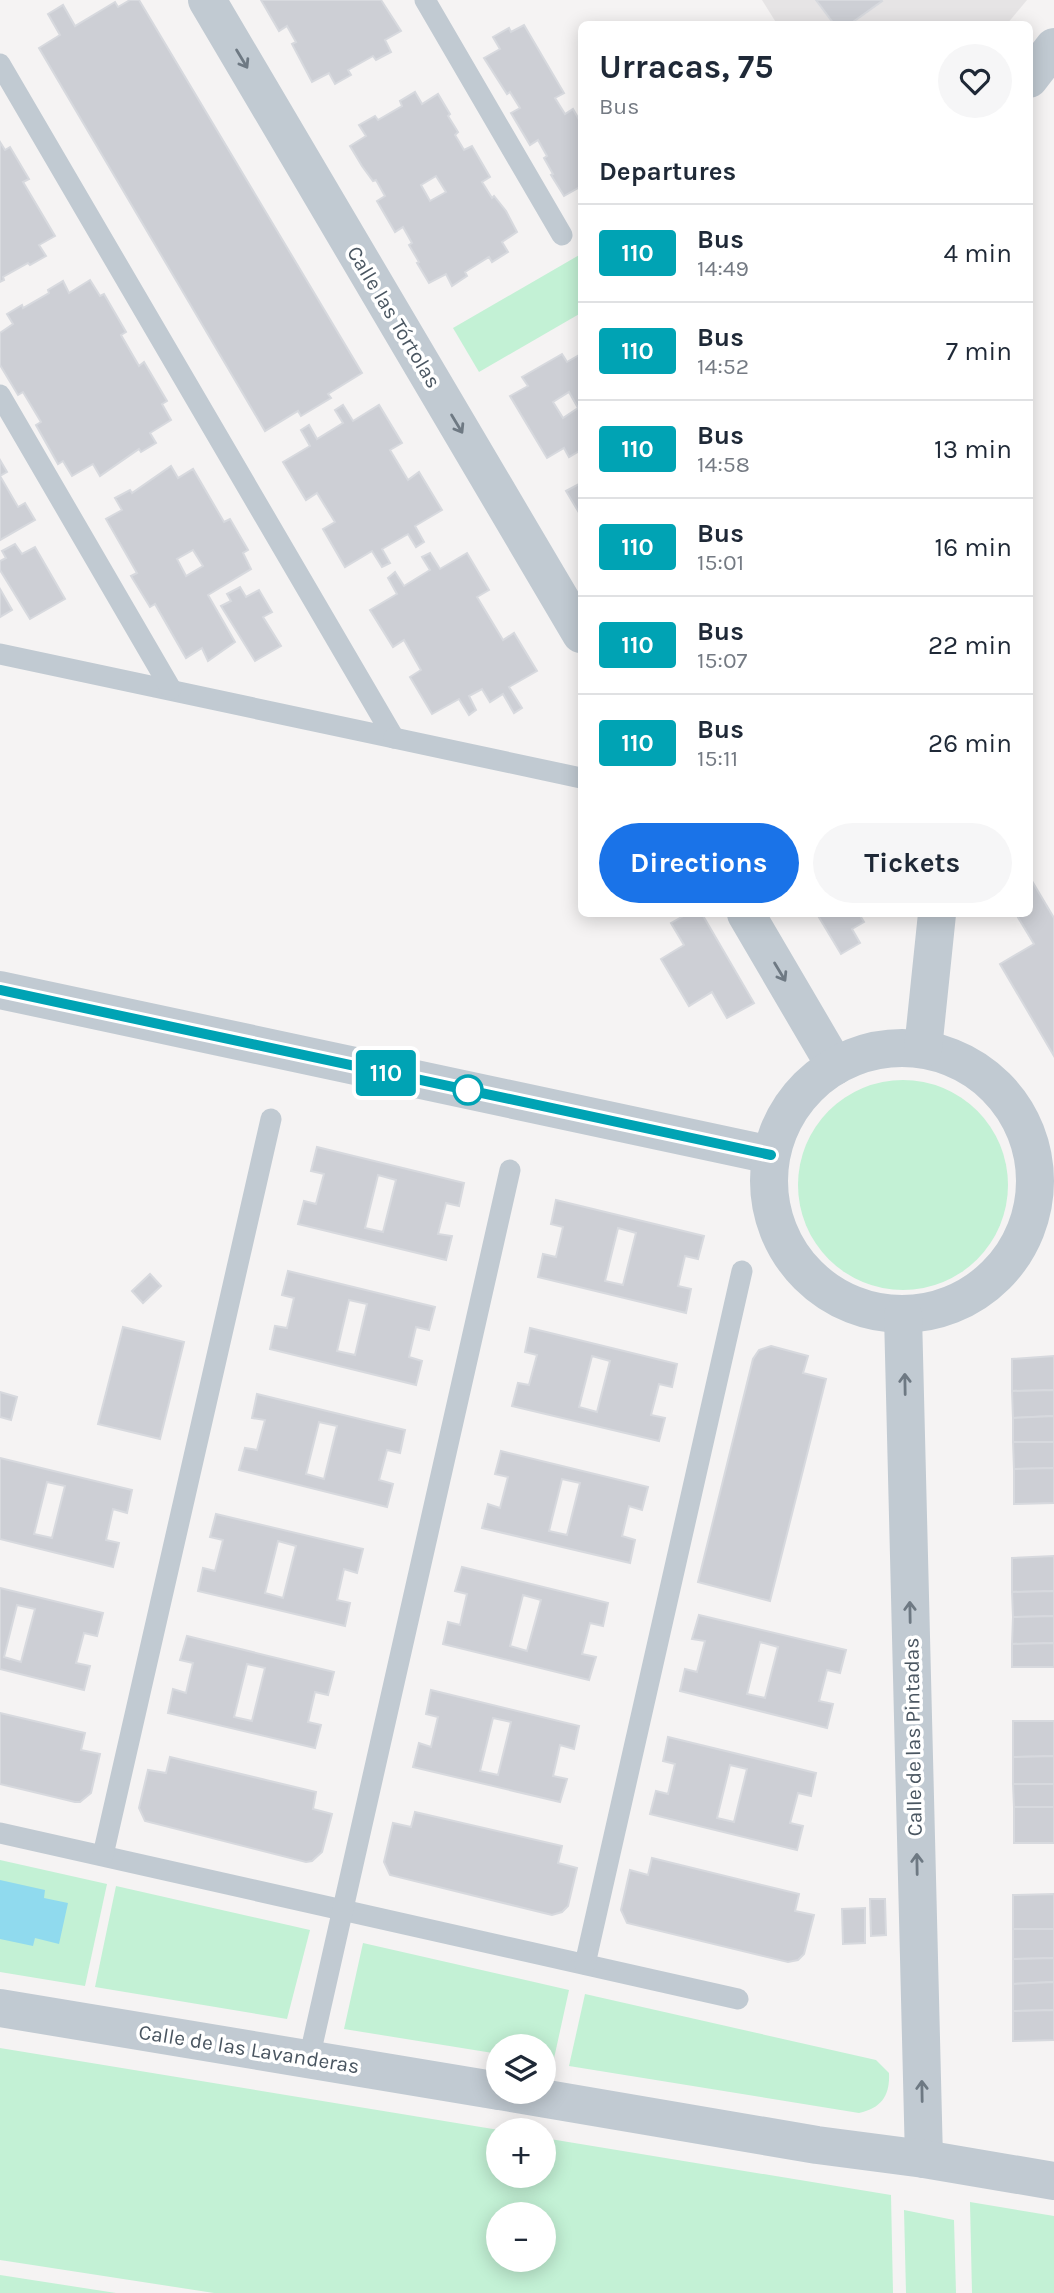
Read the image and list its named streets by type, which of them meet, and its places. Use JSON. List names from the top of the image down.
{
  "streets": {
    "street": ["Calle las Tórtolas", "Calle de las Pintadas", "Calle de las Lavanderas"]
  },
  "crossings": [
    ["Calle de las Pintadas", "Calle de las Lavanderas"]
  ],
  "one_way": ["Calle las Tórtolas", "Calle de las Pintadas"],
  "lines": ["bus line 110"],
  "page": {
    "on_map": "110",
    "heading": [
      ["Urracas, 75", "Bus"],
      "Departures"
    ],
    "list": [
      {
        "mark": "110",
        "name": "Bus",
        "note": "14:49",
        "value": "4 min"
      },
      {
        "mark": "110",
        "name": "Bus",
        "note": "14:52",
        "value": "7 min"
      },
      {
        "mark": "110",
        "name": "Bus",
        "note": "14:58",
        "value": "13 min"
      },
      {
        "mark": "110",
        "name": "Bus",
        "note": "15:01",
        "value": "16 min"
      },
      {
        "mark": "110",
        "name": "Bus",
        "note": "15:07",
        "value": "22 min"
      },
      {
        "mark": "110",
        "name": "Bus",
        "note": "15:11",
        "value": "26 min"
      }
    ],
    "buttons": ["Directions", "Tickets"],
    "map_buttons": ["+", "−"]
  }
}
